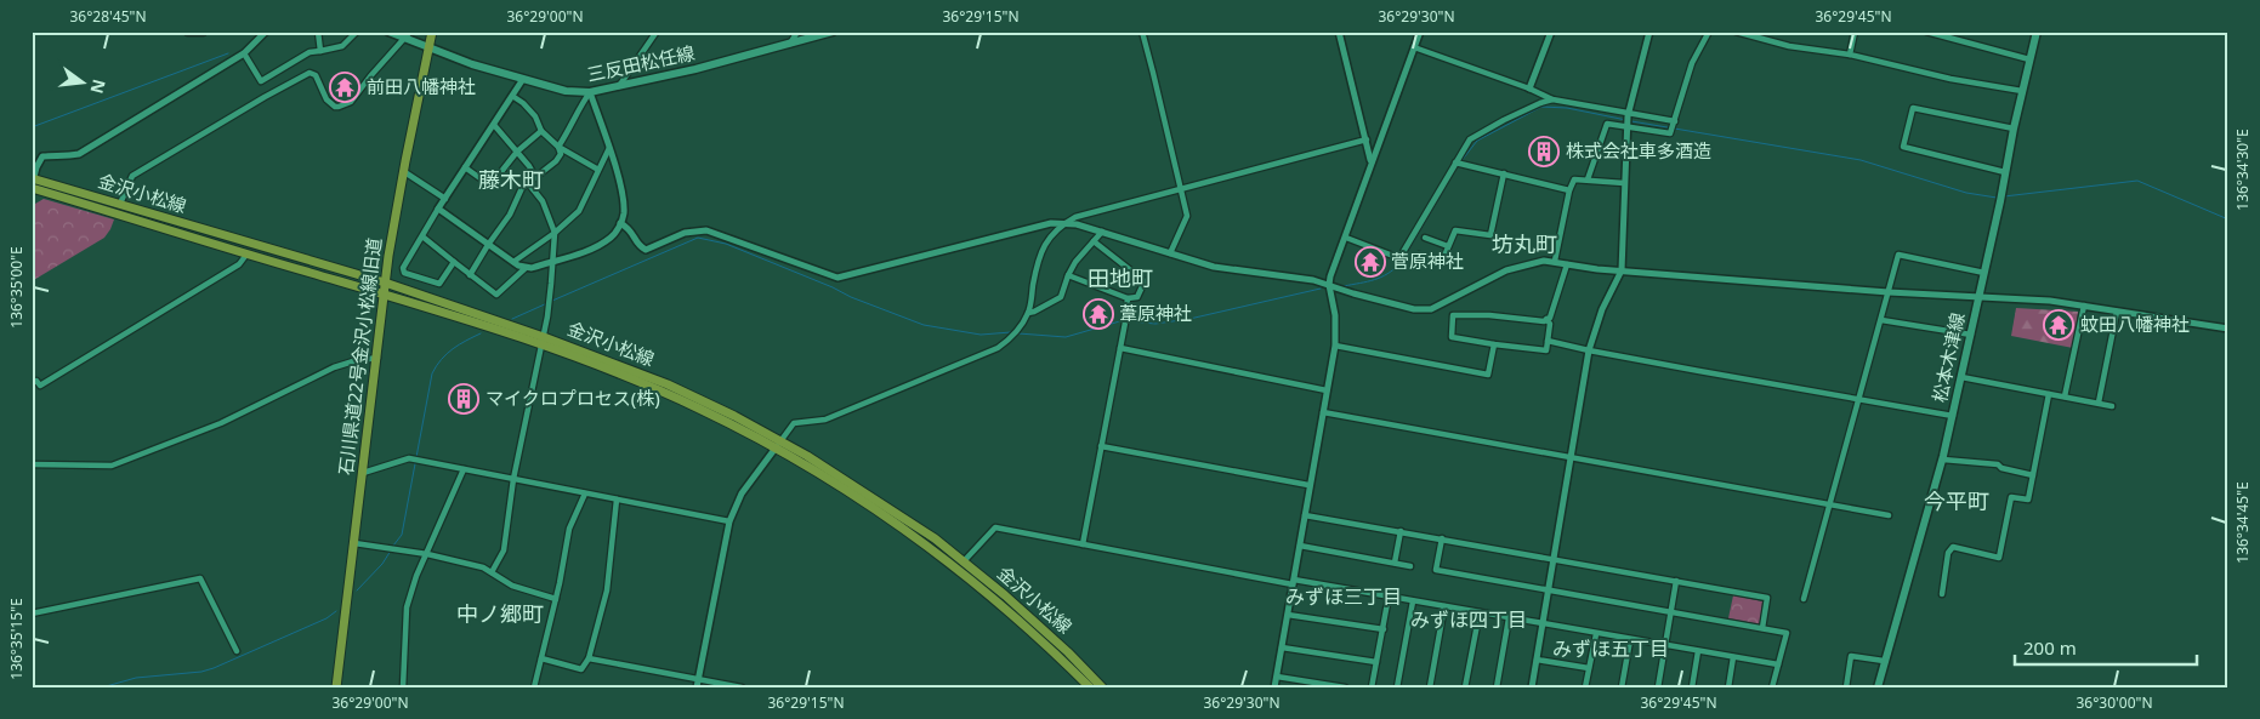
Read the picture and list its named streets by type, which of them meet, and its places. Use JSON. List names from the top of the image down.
{
  "streets": {
    "main road": [
      "三反田松任線",
      "金沢小松線",
      "石川県道22号金沢小松線旧道",
      "松本木津線"
    ]
  },
  "crossings": [
    ["三反田松任線", "石川県道22号金沢小松線旧道"],
    ["金沢小松線", "石川県道22号金沢小松線旧道"]
  ],
  "districts": [
    "藤木町",
    "坊丸町",
    "田地町",
    "今平町",
    "みずほ三丁目",
    "中ノ郷町",
    "みずほ四丁目",
    "みずほ五丁目"
  ],
  "places": {
    "temple": [
      "前田八幡神社",
      "菅原神社",
      "葦原神社",
      "蚊田八幡神社"
    ],
    "building": ["株式会社車多酒造", "マイクロプロセス(株)"]
  },
  "scale_bar": "200 m",
  "north": "right",
  "coordinates": [
    "36°28'45\"N",
    "36°29'00\"N",
    "36°29'15\"N",
    "36°29'30\"N",
    "36°29'45\"N",
    "136°34'30\"E",
    "136°35'00\"E",
    "136°34'45\"E",
    "136°35'15\"E",
    "36°30'00\"N"
  ]
}
